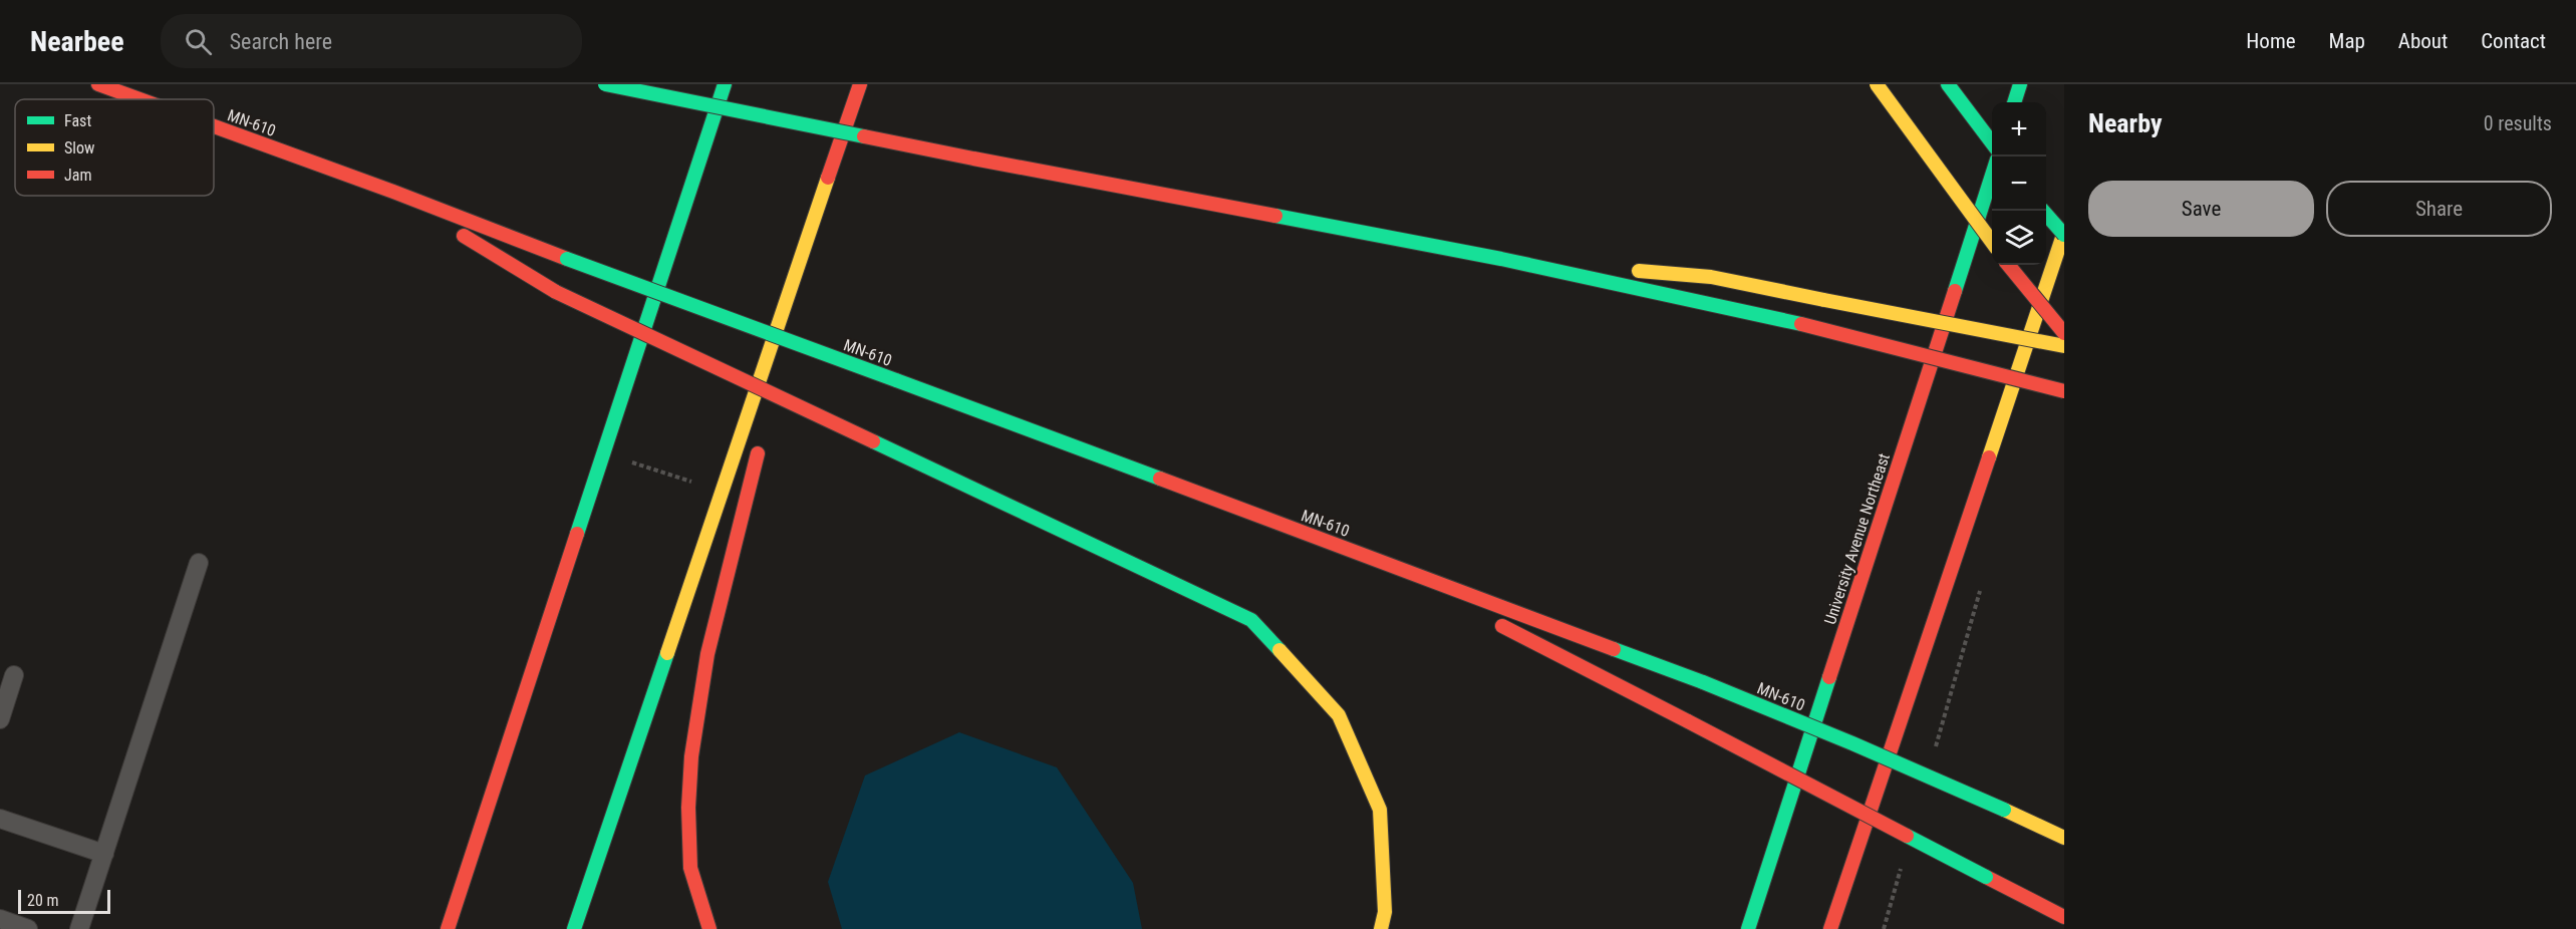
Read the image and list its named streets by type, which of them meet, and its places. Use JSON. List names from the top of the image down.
{
  "streets": {
    "main road": ["MN-610", "University Avenue Northeast"]
  },
  "legend": ["Fast", "Slow", "Jam"],
  "scale_bar": "20 m",
  "page": {
    "header": "Nearbee",
    "search": "Search here",
    "nav": [
      "Home",
      "Map",
      "About",
      "Contact"
    ],
    "heading": ["Nearby", "0 results"],
    "map_buttons": ["+", "−"],
    "buttons": ["Save", "Share"],
    "scale": "20 m"
  }
}
